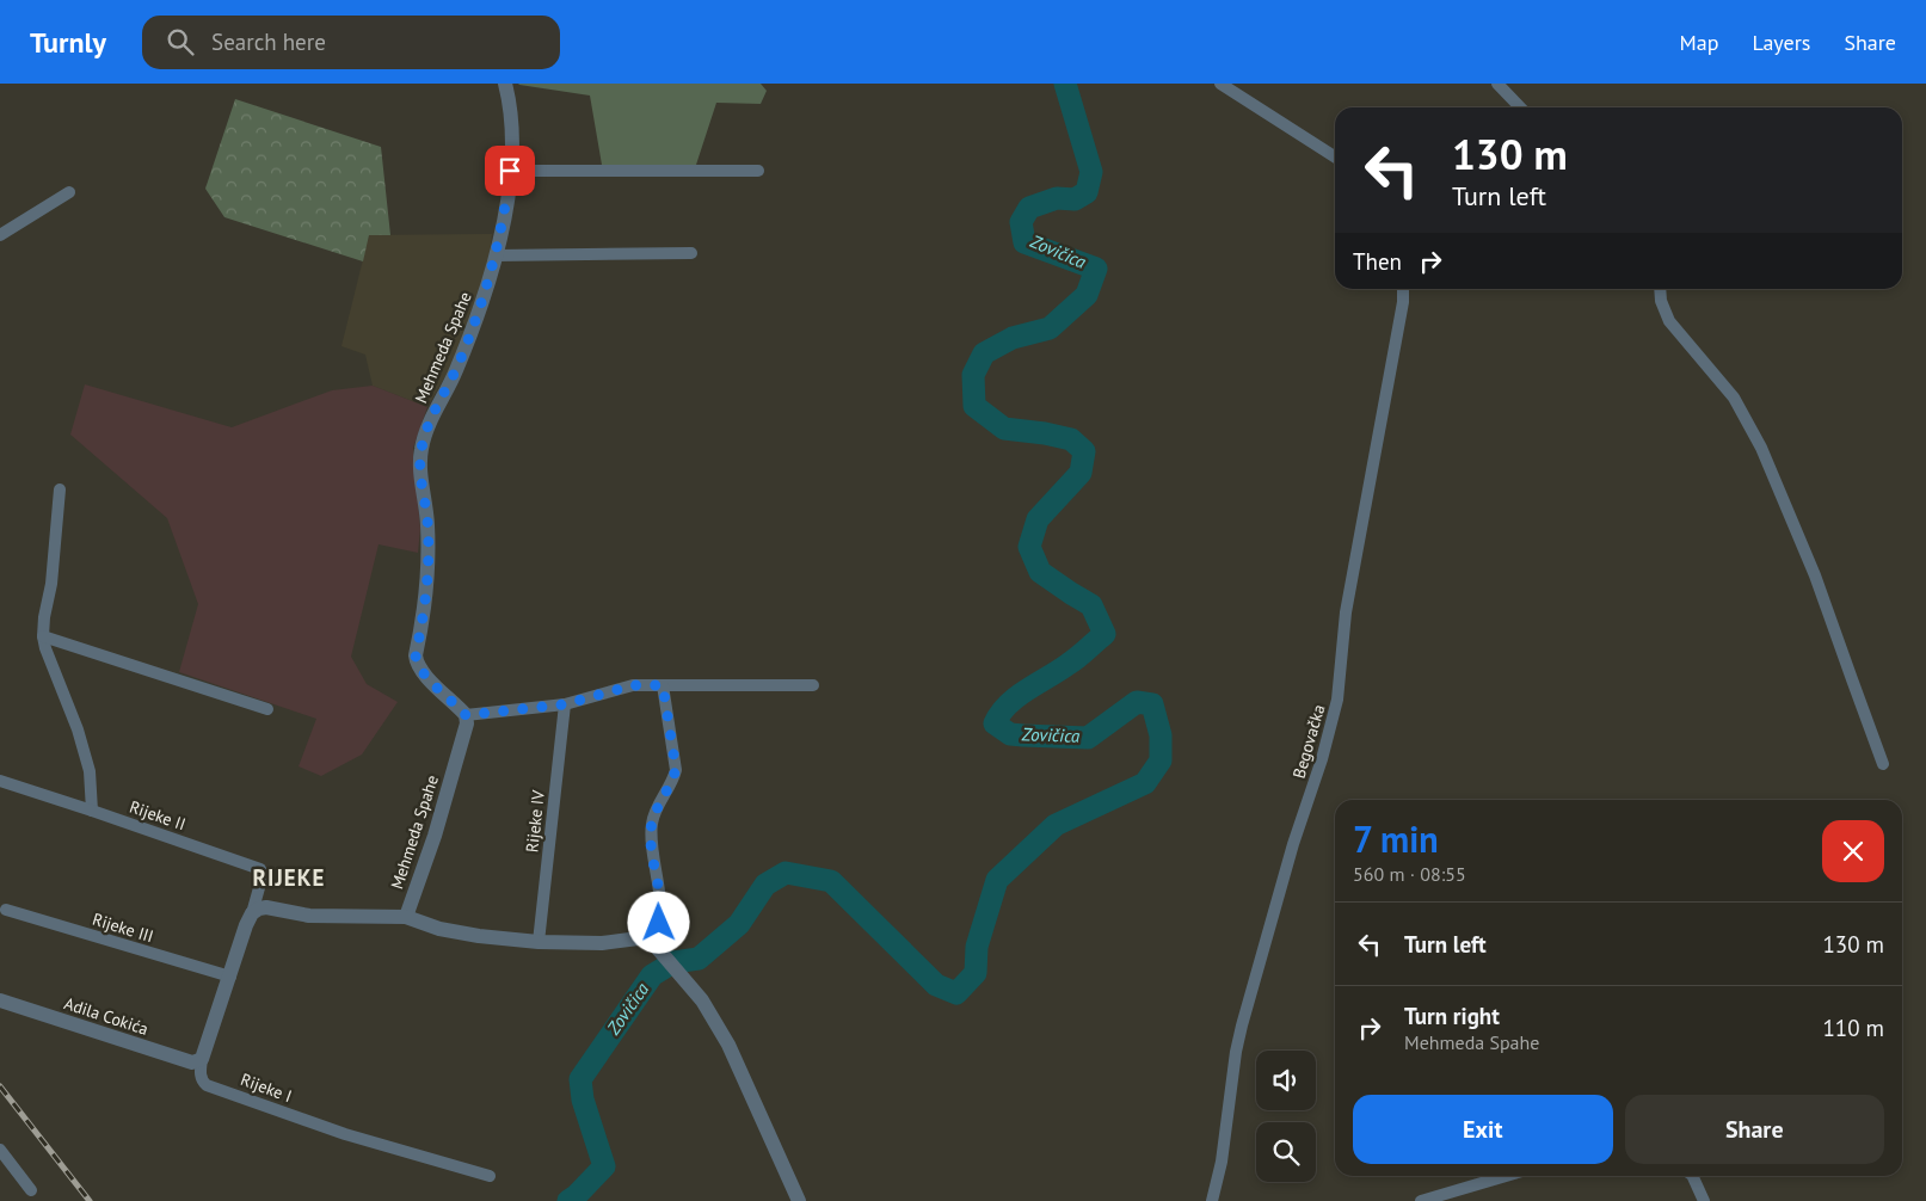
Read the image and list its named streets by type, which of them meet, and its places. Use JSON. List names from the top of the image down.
{
  "streets": {
    "street": [
      "Mehmeda Spahe",
      "Begovačka",
      "Rijeke II",
      "Rijeke IV",
      "Rijeke III",
      "Adila Cokića",
      "Rijeke I"
    ]
  },
  "crossings": [
    ["Adila Cokića", "Rijeke I"]
  ],
  "districts": ["RIJEKE"],
  "water": ["Zovičica"],
  "page": {
    "header": "Turnly",
    "search": "Search here",
    "nav": ["Map", "Layers", "Share"],
    "turn": ["130 m", "Turn left"],
    "then": "Then",
    "heading": ["7 min", "560 m · 08:55"],
    "list": [
      {
        "name": "Turn left",
        "value": "130 m"
      },
      {
        "name": "Turn right",
        "note": "Mehmeda Spahe",
        "value": "110 m"
      }
    ],
    "buttons": ["Exit", "Share"]
  }
}
